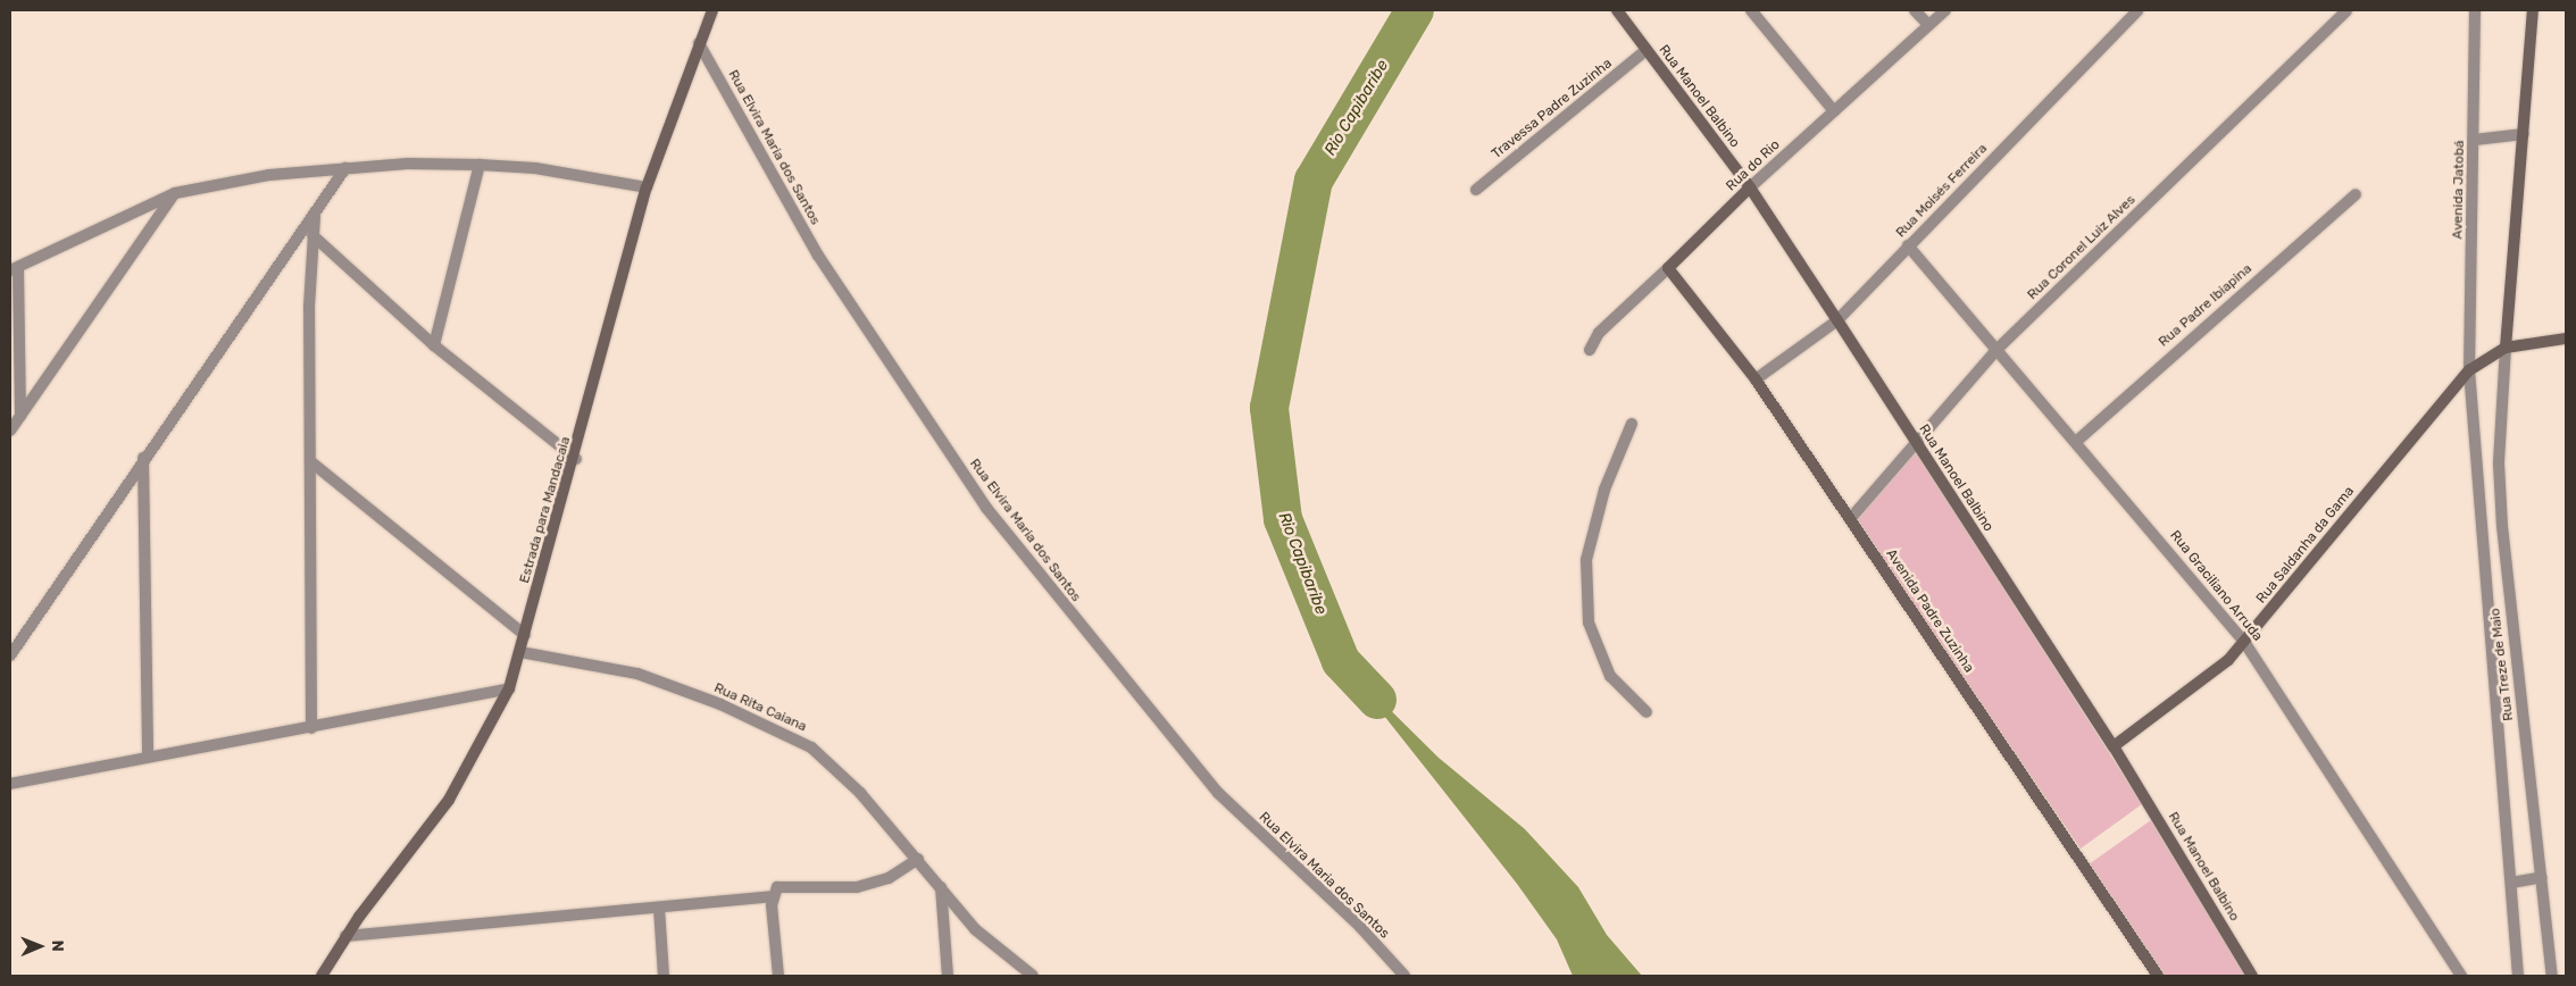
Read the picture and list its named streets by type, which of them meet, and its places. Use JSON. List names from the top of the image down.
{
  "streets": {
    "street": [
      "Rua Manoel Balbino",
      "Travessa Padre Zuzinha",
      "Rua Elvira Maria dos Santos",
      "Rua do Rio",
      "Avenida Jatobá",
      "Rua Moisés Ferreira",
      "Rua Coronel Luiz Alves",
      "Rua Padre Ibiapina",
      "Estrada para Mandacaia",
      "Rua Saldanha da Gama",
      "Rua Graciliano Arruda",
      "Avenida Padre Zuzinha",
      "Rua Treze de Maio",
      "Rua Rita Caiana"
    ]
  },
  "crossings": [
    ["Rua Manoel Balbino", "Travessa Padre Zuzinha"],
    ["Rua Manoel Balbino", "Rua do Rio"],
    ["Rua Manoel Balbino", "Rua Moisés Ferreira"],
    ["Rua Manoel Balbino", "Rua Coronel Luiz Alves"],
    ["Rua Manoel Balbino", "Rua Saldanha da Gama"],
    ["Rua Elvira Maria dos Santos", "Estrada para Mandacaia"],
    ["Rua do Rio", "Avenida Padre Zuzinha"],
    ["Avenida Jatobá", "Rua Saldanha da Gama"],
    ["Avenida Jatobá", "Rua Treze de Maio"],
    ["Rua Moisés Ferreira", "Rua Graciliano Arruda"],
    ["Rua Moisés Ferreira", "Avenida Padre Zuzinha"],
    ["Rua Coronel Luiz Alves", "Rua Graciliano Arruda"],
    ["Rua Coronel Luiz Alves", "Avenida Padre Zuzinha"],
    ["Rua Padre Ibiapina", "Rua Graciliano Arruda"],
    ["Estrada para Mandacaia", "Rua Rita Caiana"],
    ["Rua Saldanha da Gama", "Rua Graciliano Arruda"],
    ["Rua Saldanha da Gama", "Rua Treze de Maio"]
  ],
  "water": ["Rio Capibaribe"],
  "north": "right"
}
